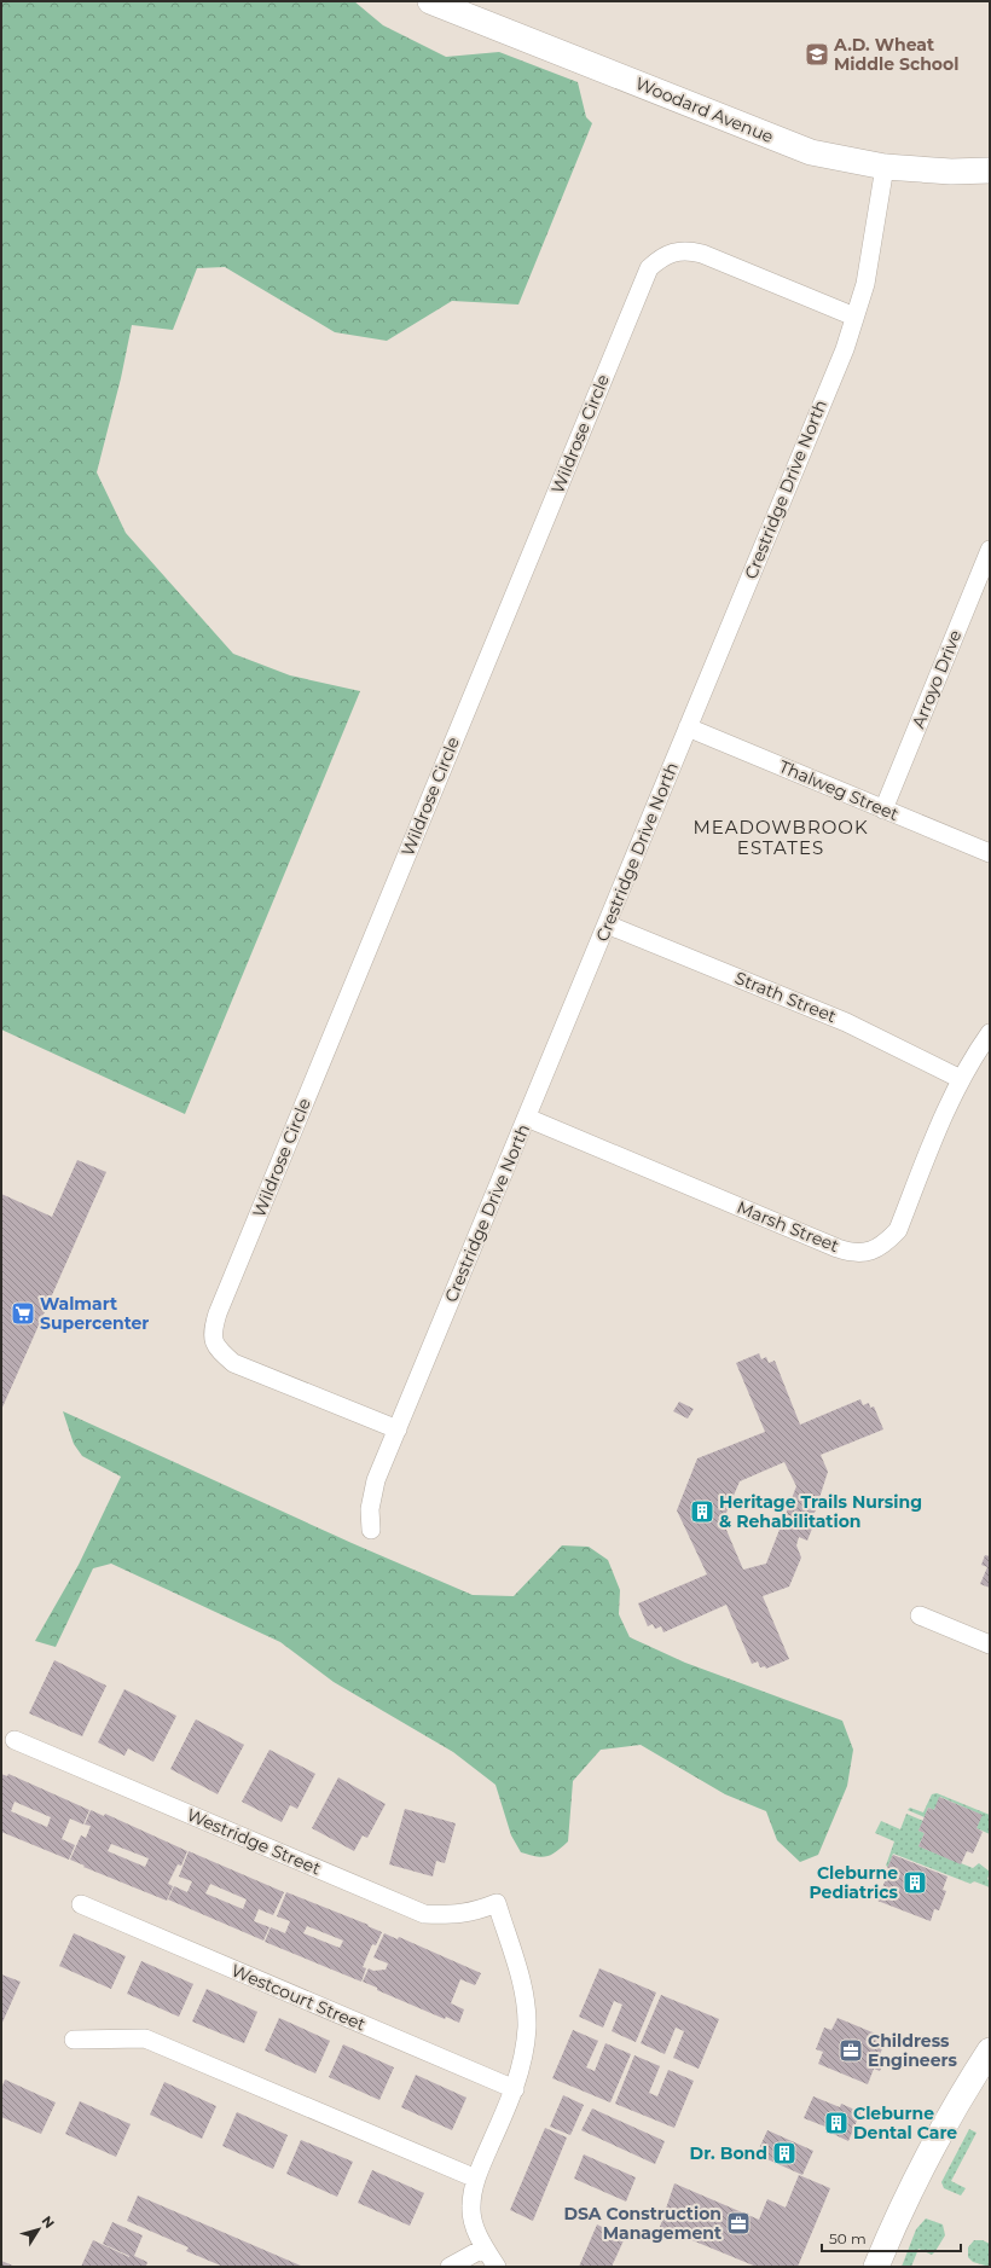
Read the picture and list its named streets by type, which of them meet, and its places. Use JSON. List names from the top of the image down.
{
  "streets": {
    "street": [
      "Woodard Avenue",
      "Wildrose Circle",
      "Crestridge Drive North",
      "Arroyo Drive",
      "Thalweg Street",
      "Strath Street",
      "Marsh Street",
      "Westridge Street",
      "Westcourt Street"
    ]
  },
  "crossings": [
    ["Woodard Avenue", "Crestridge Drive North"],
    ["Wildrose Circle", "Crestridge Drive North"],
    ["Crestridge Drive North", "Thalweg Street"],
    ["Crestridge Drive North", "Strath Street"],
    ["Crestridge Drive North", "Marsh Street"],
    ["Arroyo Drive", "Thalweg Street"],
    ["Strath Street", "Marsh Street"],
    ["Westridge Street", "Westcourt Street"]
  ],
  "districts": ["MEADOWBROOK ESTATES"],
  "places": {
    "school or university": ["A.D. Wheat Middle School"],
    "supermarket": ["Walmart Supercenter"],
    "building": [
      "Heritage Trails Nursing & Rehabilitation",
      "Cleburne Pediatrics",
      "Cleburne Dental Care",
      "Dr. Bond"
    ],
    "office": ["Childress Engineers", "DSA Construction Management"]
  },
  "scale_bar": "50 m",
  "north": "top right"
}
